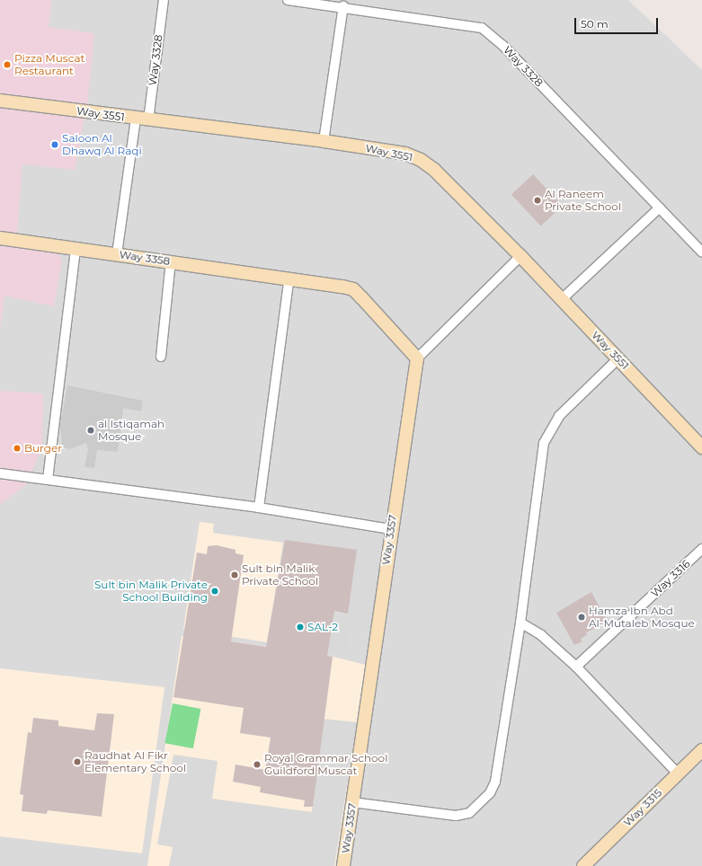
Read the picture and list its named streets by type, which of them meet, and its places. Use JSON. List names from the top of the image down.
{
  "streets": {
    "street": [
      "Way 3328",
      "Way 3551",
      "Way 3358",
      "Way 3357",
      "Way 3316",
      "Way 3315"
    ]
  },
  "crossings": [
    ["Way 3328", "Way 3551"],
    ["Way 3328", "Way 3358"],
    ["Way 3358", "Way 3357"]
  ],
  "places": [
    "Pizza Muscat Restaurant",
    "Saloon Al Dhawq Al Raqi",
    "Al Raneem Private School",
    "al Istiqamah Mosque",
    "Burger",
    "Sult bin Malik Private School",
    "Sult bin Malik Private School Building",
    "Hamza Ibn Abd Al-Mutaleb Mosque",
    "SAL-2",
    "Raudhat Al Fikr Elementary School",
    "Royal Grammar School Guildford Muscat"
  ],
  "scale_bar": "50 m"
}
